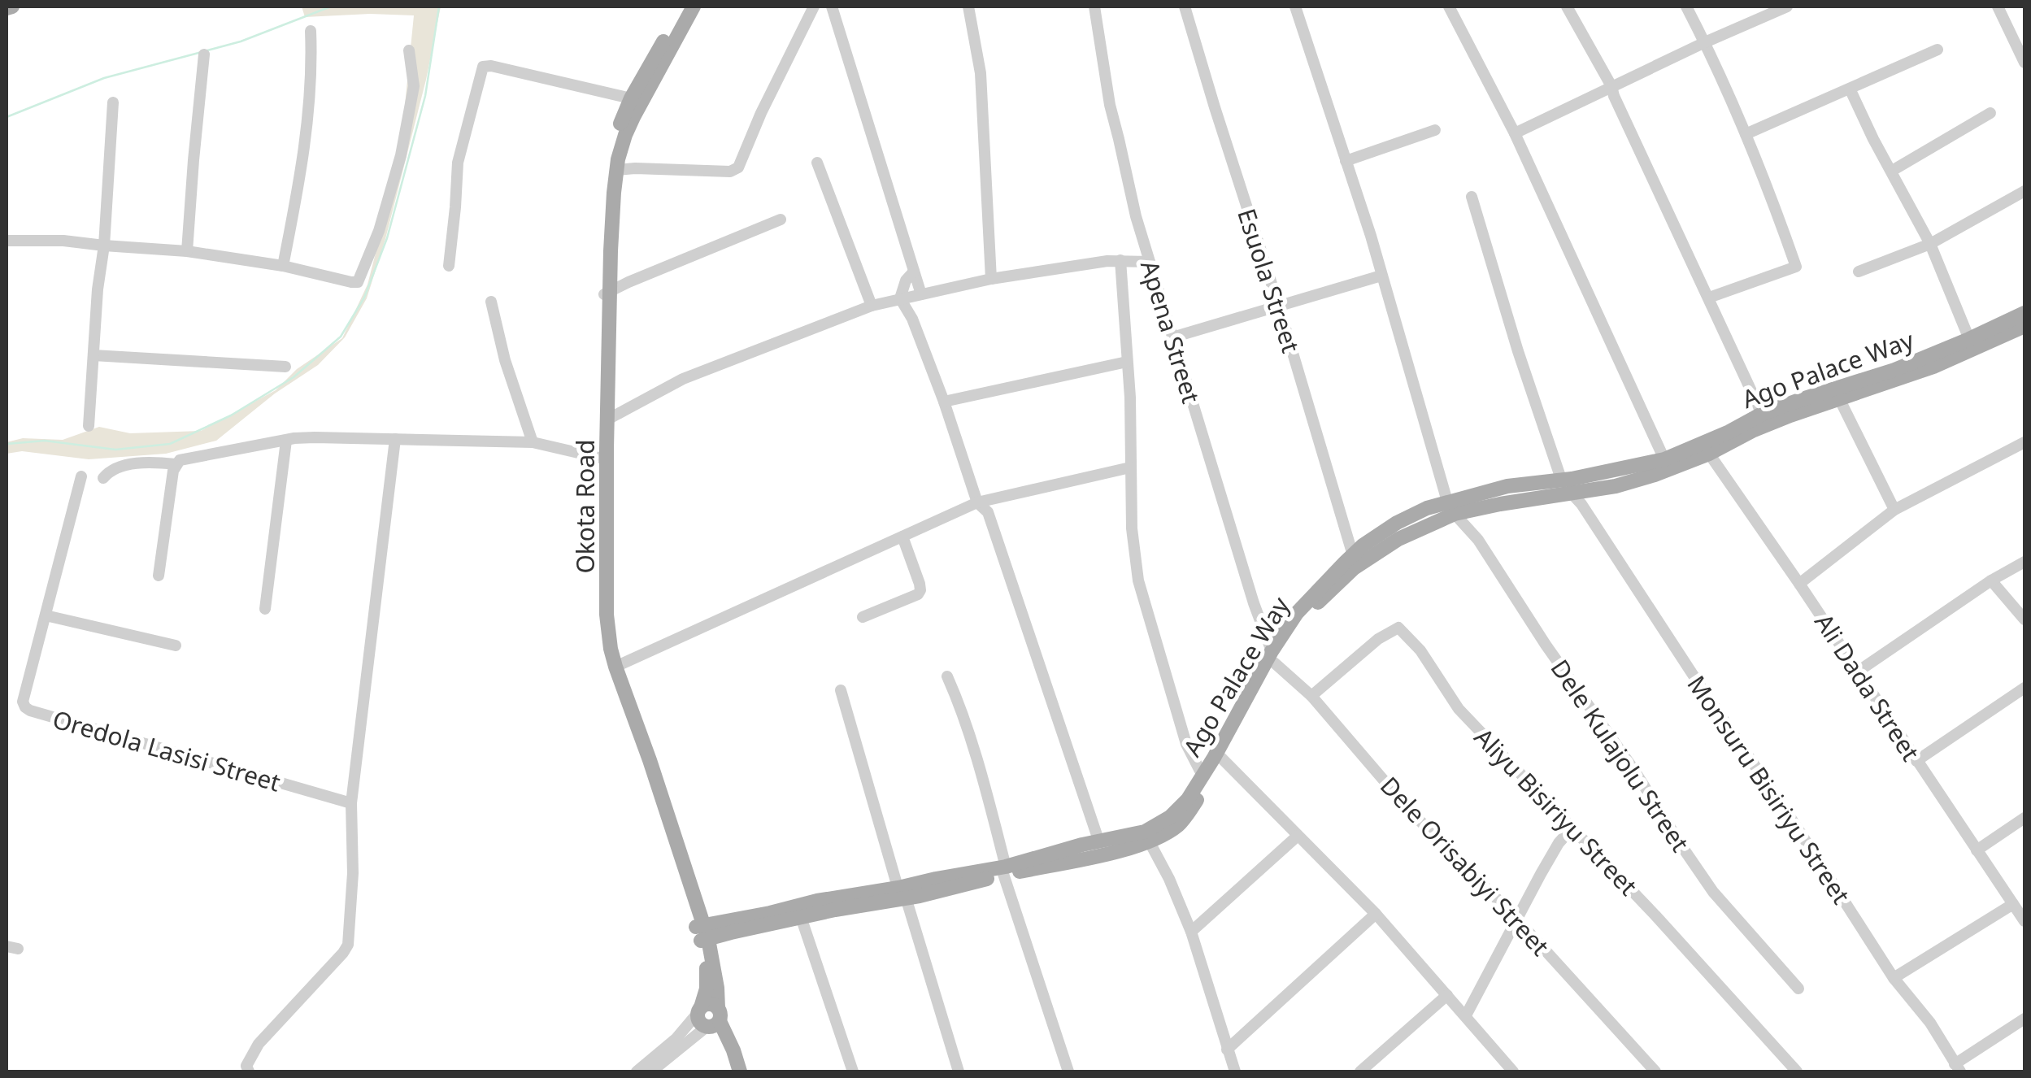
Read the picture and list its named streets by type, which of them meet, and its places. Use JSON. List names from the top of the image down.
{
  "streets": {
    "main road": ["Ago Palace Way", "Okota Road"],
    "street": [
      "Esuola Street",
      "Apena Street",
      "Ali Dada Street",
      "Oredola Lasisi Street",
      "Dele Kulajolu Street",
      "Monsuru Bisiriyu Street",
      "Aliyu Bisiriyu Street",
      "Dele Orisabiyi Street"
    ]
  },
  "crossings": [
    ["Esuola Street", "Ago Palace Way"],
    ["Apena Street", "Ago Palace Way"],
    ["Apena Street", "Dele Orisabiyi Street"],
    ["Ago Palace Way", "Okota Road"],
    ["Ago Palace Way", "Ali Dada Street"],
    ["Ago Palace Way", "Dele Kulajolu Street"],
    ["Ago Palace Way", "Monsuru Bisiriyu Street"],
    ["Ago Palace Way", "Dele Orisabiyi Street"],
    ["Aliyu Bisiriyu Street", "Dele Orisabiyi Street"]
  ]
}
